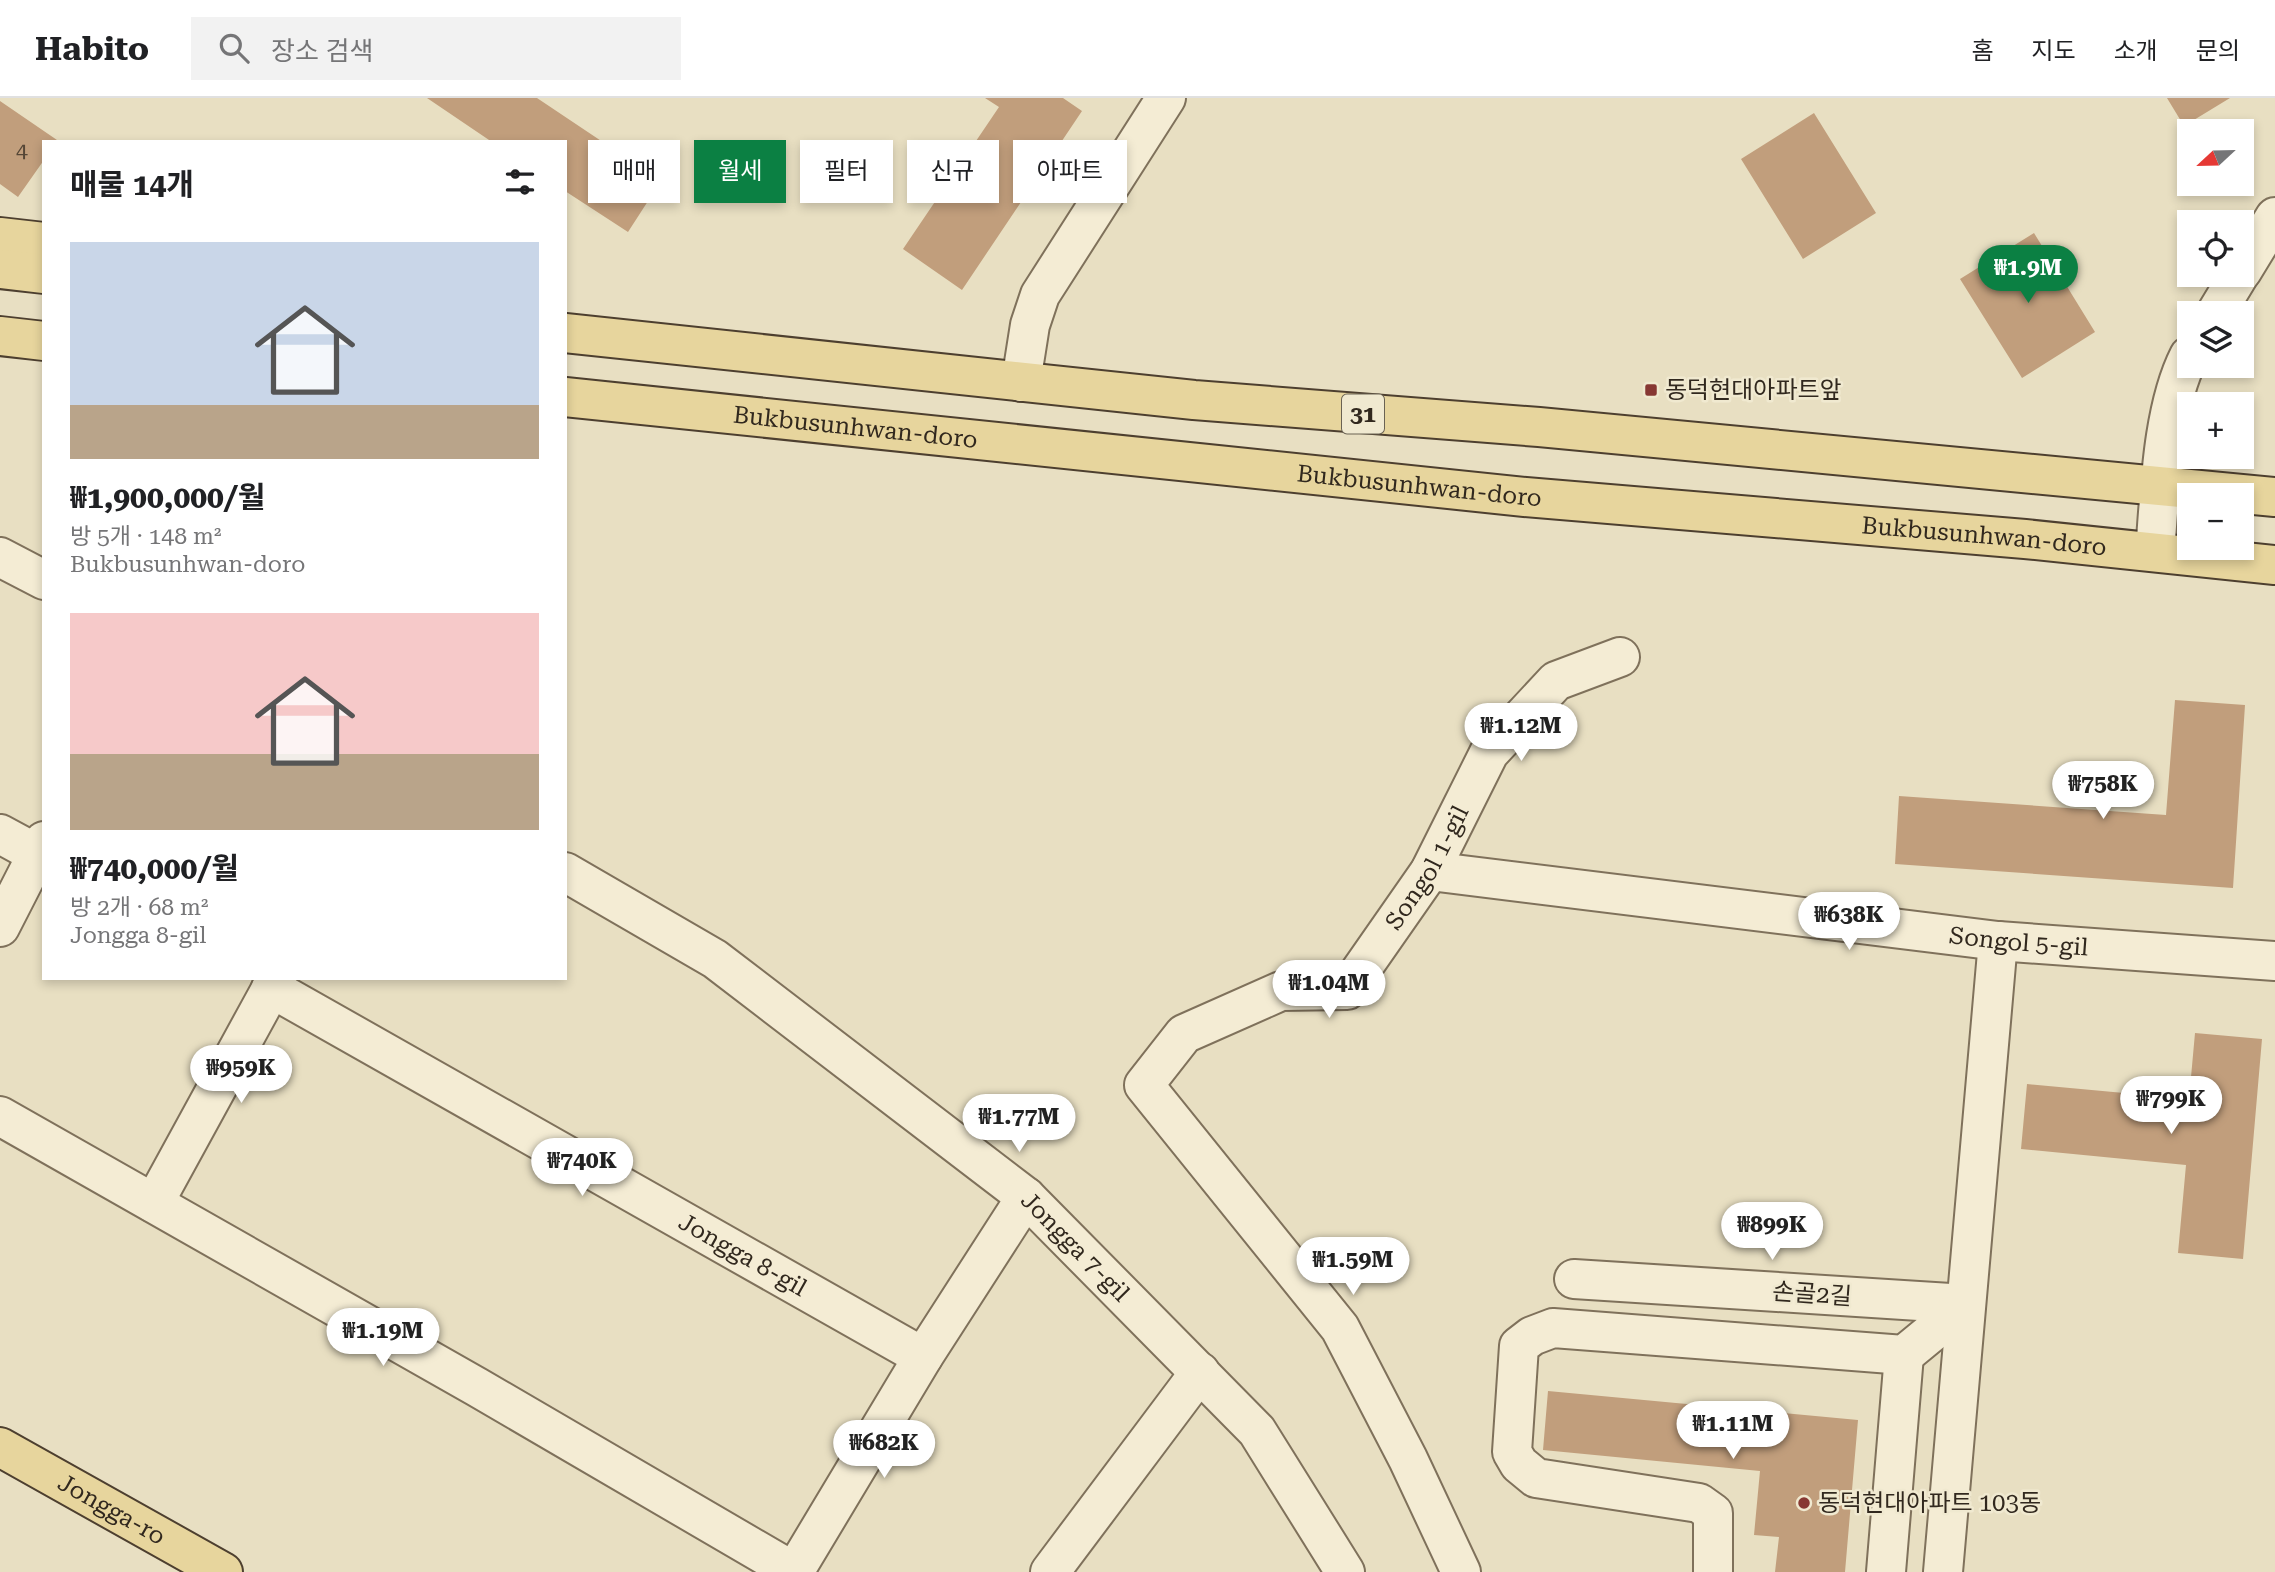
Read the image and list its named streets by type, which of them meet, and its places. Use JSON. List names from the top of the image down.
{
  "streets": {
    "main road": ["31", "Bukbusunhwan-doro", "Jongga-ro"],
    "street": [
      "Songol 1-gil",
      "Songol 5-gil",
      "Jongga 7-gil",
      "Jongga 8-gil",
      "손골2길"
    ]
  },
  "crossings": [
    ["Songol 1-gil", "Songol 5-gil"]
  ],
  "places": {
    "transit": ["동덕현대아파트앞"],
    "other": ["동덕현대아파트 103동"]
  },
  "house_numbers": ["4"],
  "north": "left",
  "page": {
    "header": "Habito",
    "search": "장소 검색",
    "nav": [
      "홈",
      "지도",
      "소개",
      "문의"
    ],
    "map_buttons": ["+", "−"],
    "chip": [
      "매매",
      "월세",
      "필터",
      "신규",
      "아파트"
    ],
    "heading": "매물 14개",
    "list": [
      {
        "name": "₩1,900,000/월",
        "note": "방 5개 · 148 m² · Bukbusunhwan-doro"
      },
      {
        "name": "₩740,000/월",
        "note": "방 2개 · 68 m² · Jongga 8-gil"
      }
    ],
    "price": [
      "₩1.9M",
      "₩1.12M",
      "₩758K",
      "₩638K",
      "₩1.04M",
      "₩959K",
      "₩799K",
      "₩1.77M",
      "₩740K",
      "₩899K",
      "₩1.59M",
      "₩1.19M",
      "₩1.11M",
      "₩682K"
    ]
  }
}
